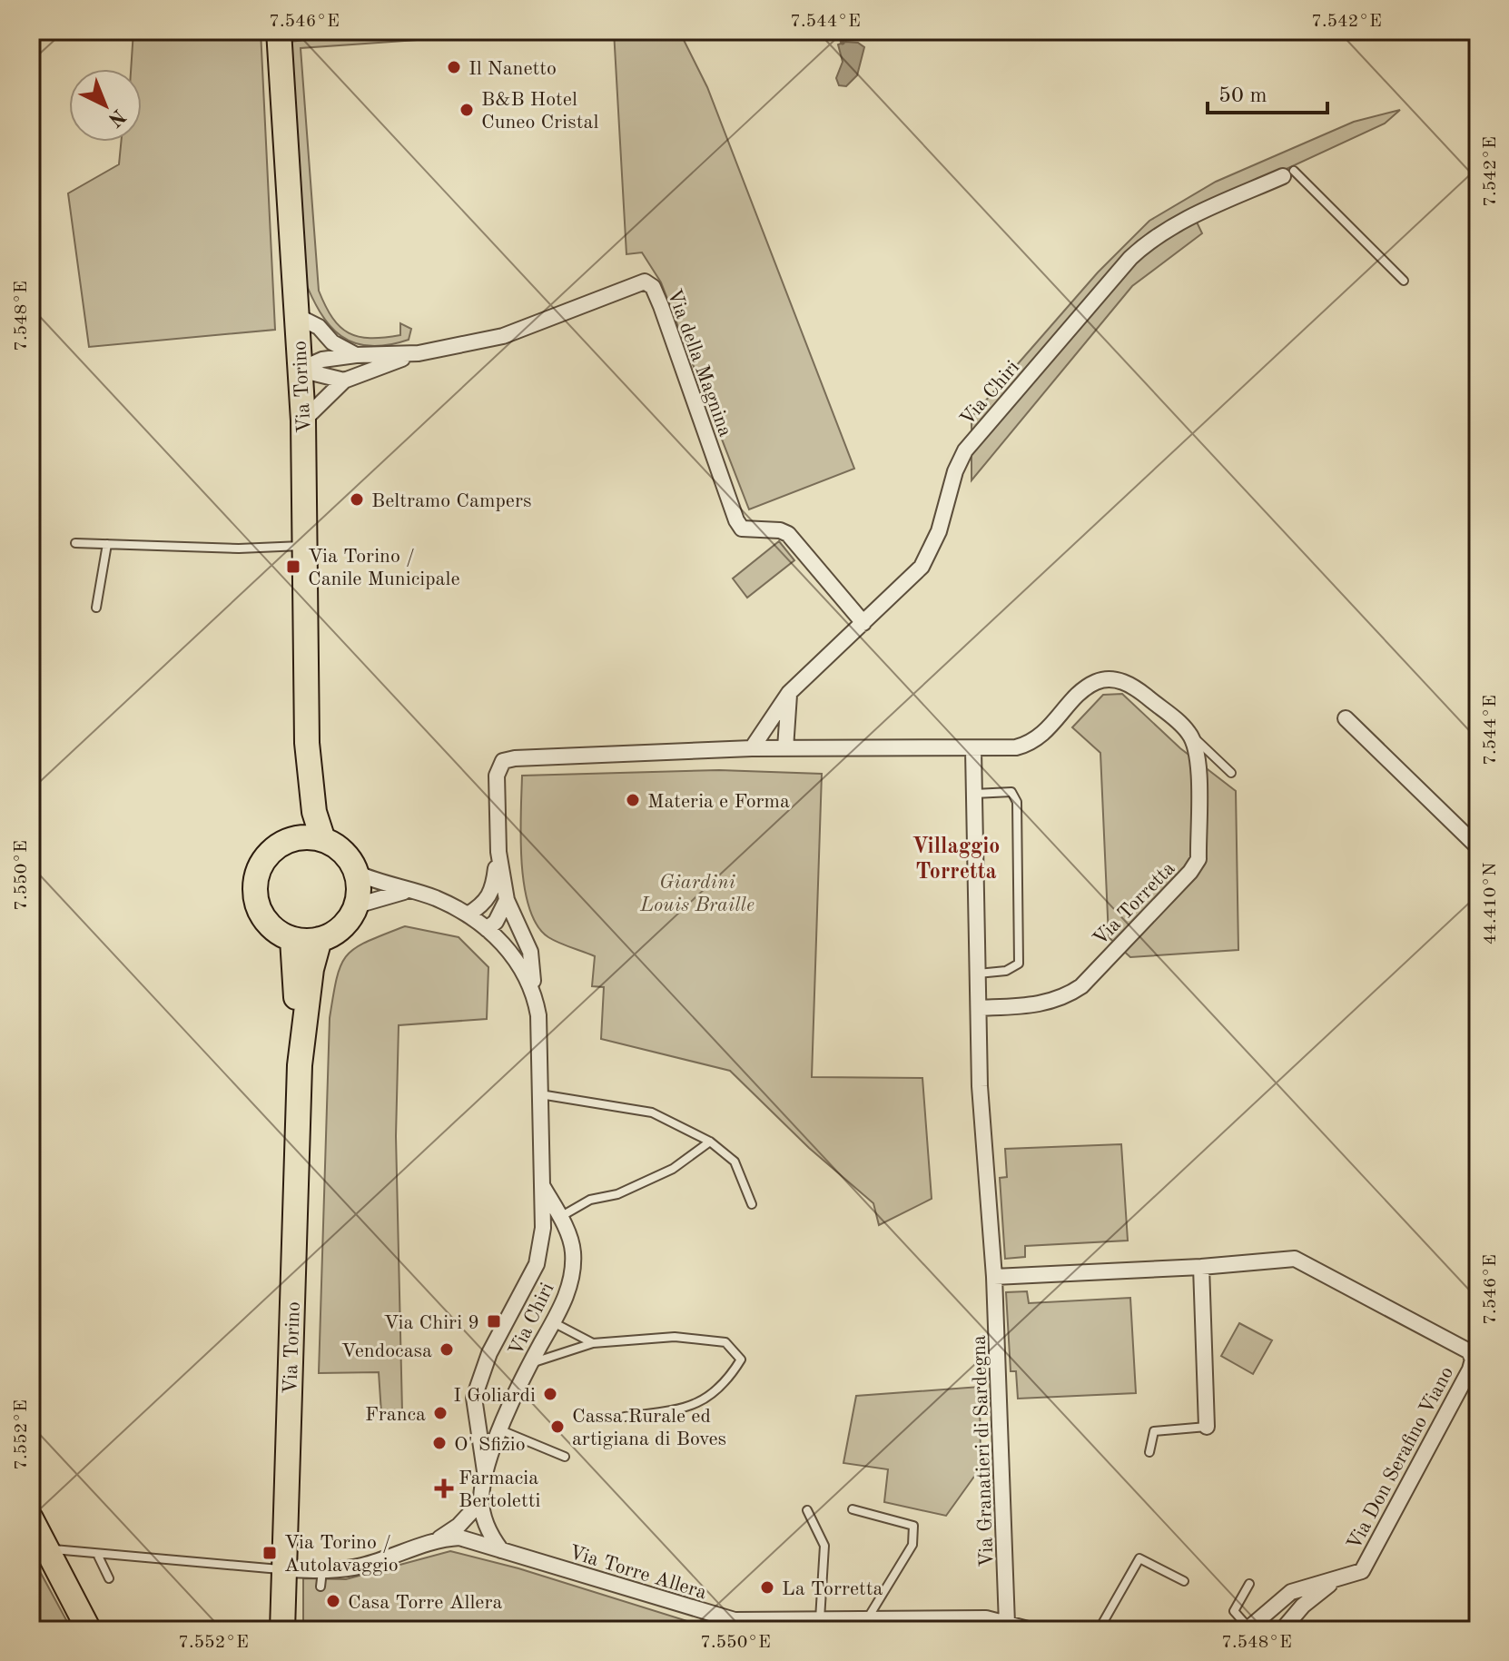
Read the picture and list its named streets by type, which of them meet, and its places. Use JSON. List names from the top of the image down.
{
  "streets": {
    "main road": ["Via Torino"],
    "street": [
      "Via della Magnina",
      "Via Chiri",
      "Via Torretta",
      "Via Granatieri di Sardegna",
      "Via Don Serafino Viano",
      "Via Torre Allera"
    ]
  },
  "crossings": [
    ["Via della Magnina", "Via Torino"],
    ["Via della Magnina", "Via Chiri"],
    ["Via Torino", "Via Chiri"],
    ["Via Torino", "Via Torre Allera"],
    ["Via Chiri", "Via Torre Allera"],
    ["Via Granatieri di Sardegna", "Via Don Serafino Viano"],
    ["Via Granatieri di Sardegna", "Via Torre Allera"]
  ],
  "districts": ["Villaggio Torretta"],
  "parks": ["Giardini Louis Braille"],
  "places": {
    "other": [
      "Il Nanetto",
      "B&B Hotel Cuneo Cristal",
      "Beltramo Campers",
      "Materia e Forma",
      "Vendocasa",
      "I Goliardi",
      "Franca",
      "Cassa Rurale ed artigiana di Boves",
      "O' Sfizio",
      "La Torretta",
      "Casa Torre Allera"
    ],
    "transit": ["Via Torino / Canile Municipale", "Via Chiri 9", "Via Torino / Autolavaggio"],
    "health": ["Farmacia Bertoletti"]
  },
  "scale_bar": "50 m",
  "north": "bottom right",
  "coordinates": [
    "7.546°E",
    "7.544°E",
    "7.542°E",
    "7.548°E",
    "7.550°E",
    "44.410°N",
    "7.552°E"
  ]
}
